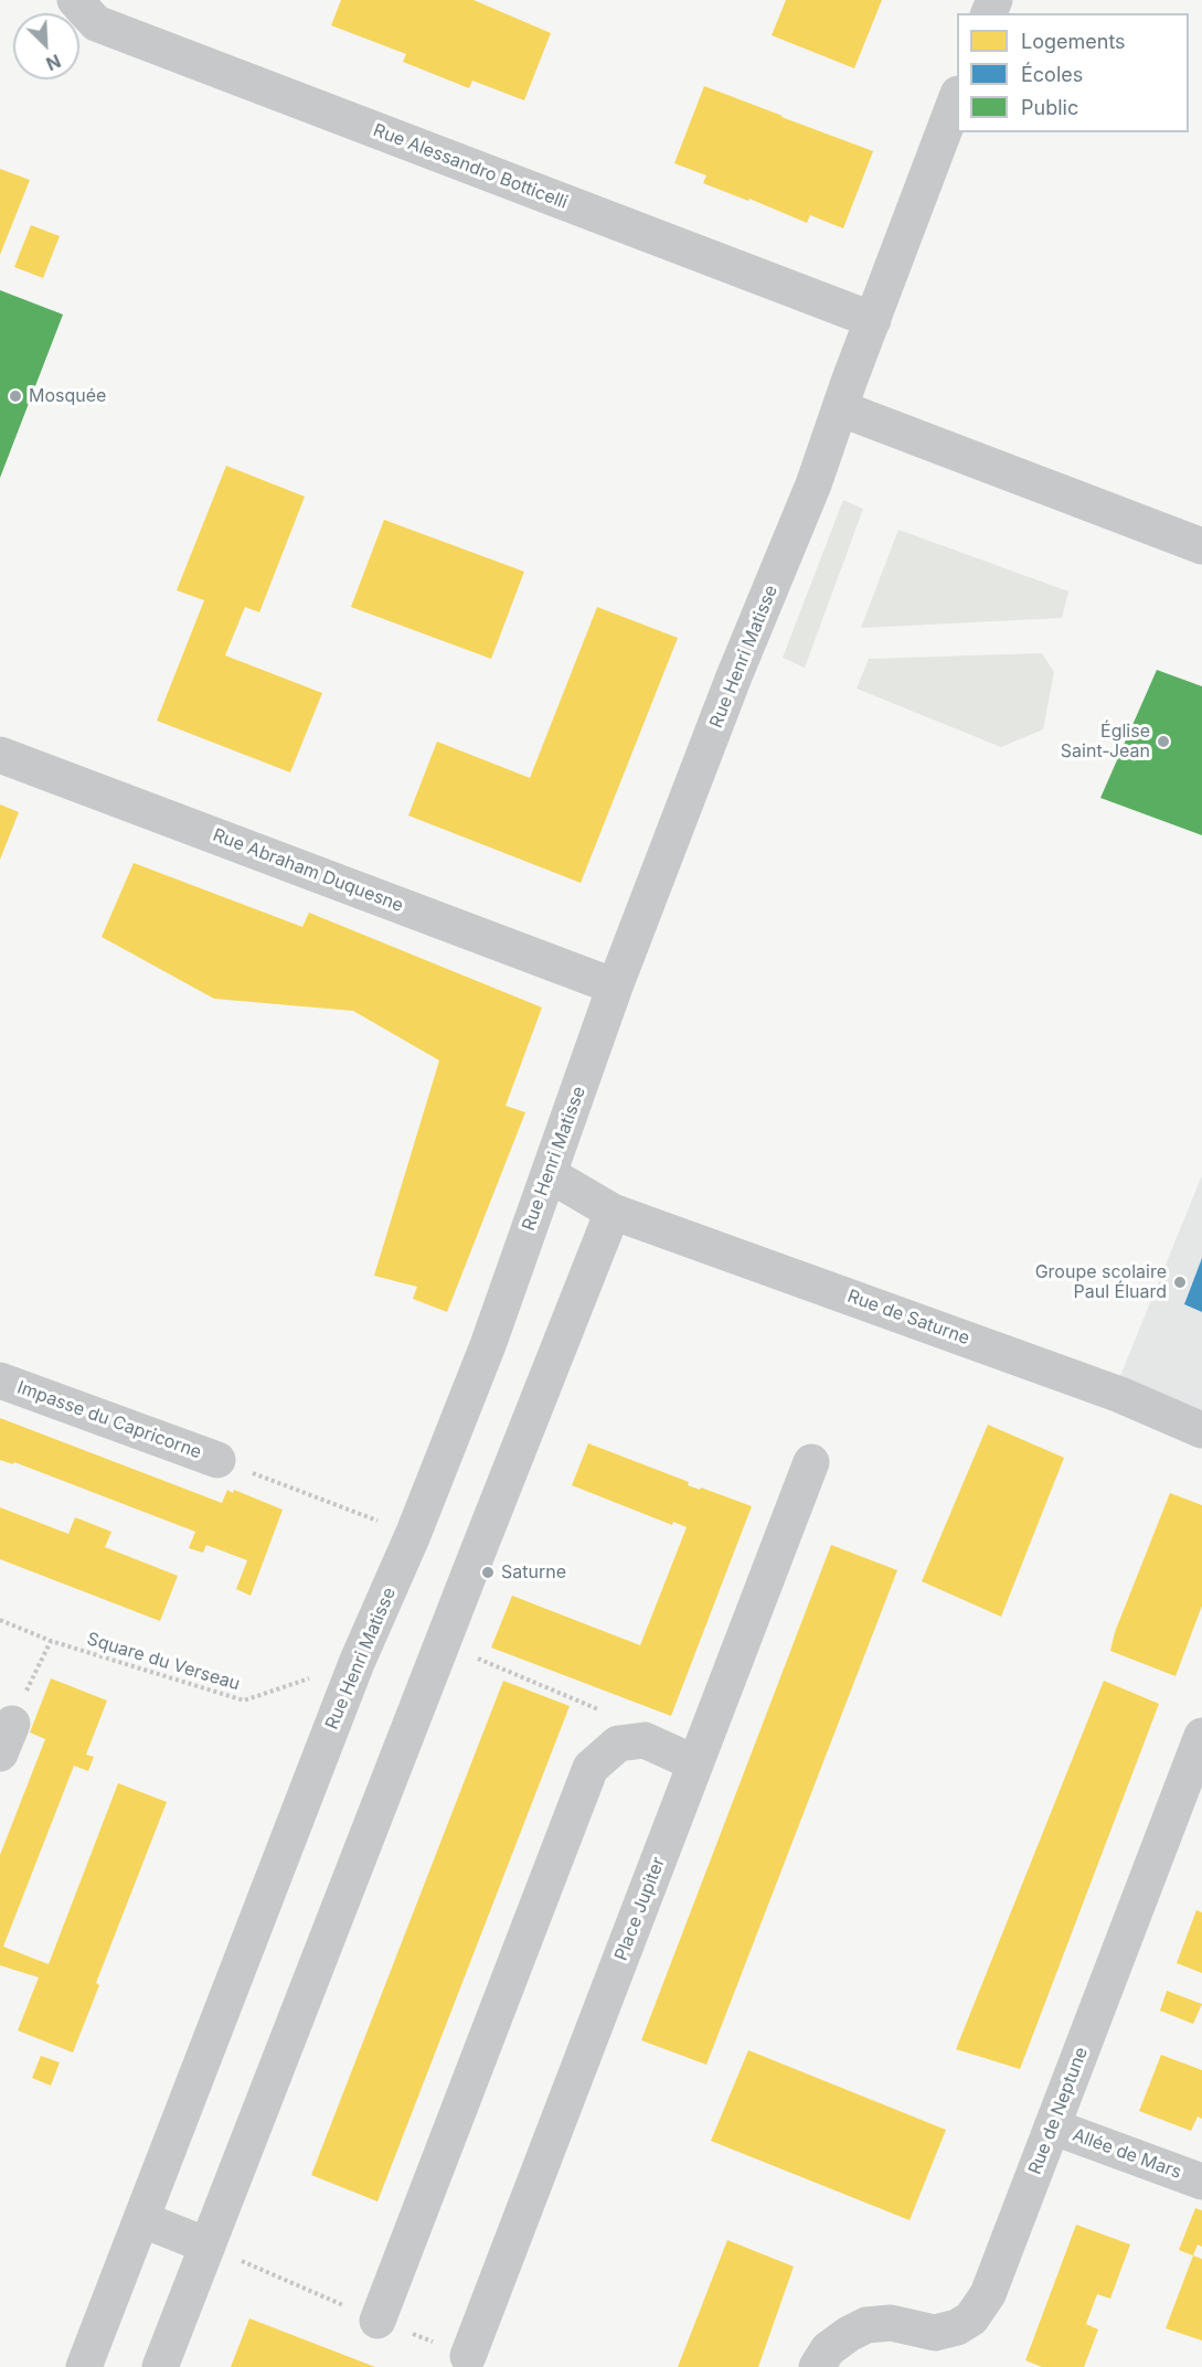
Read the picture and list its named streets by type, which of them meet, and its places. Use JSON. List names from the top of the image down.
{
  "streets": {
    "street": [
      "Rue Alessandro Botticelli",
      "Rue Henri Matisse",
      "Rue Abraham Duquesne",
      "Rue de Saturne",
      "Impasse du Capricorne",
      "Place Jupiter",
      "Rue de Neptune",
      "Allée de Mars"
    ],
    "path": ["Square du Verseau"]
  },
  "crossings": [
    ["Rue Alessandro Botticelli", "Rue Henri Matisse"],
    ["Rue Henri Matisse", "Rue Abraham Duquesne"],
    ["Rue Henri Matisse", "Rue de Saturne"],
    ["Rue Henri Matisse", "Square du Verseau"],
    ["Rue de Neptune", "Allée de Mars"]
  ],
  "places": [
    "Mosquée",
    "Église Saint-Jean",
    "Groupe scolaire Paul Éluard",
    "Saturne"
  ],
  "legend": ["Logements", "Écoles", "Public"],
  "north": "bottom right"
}
